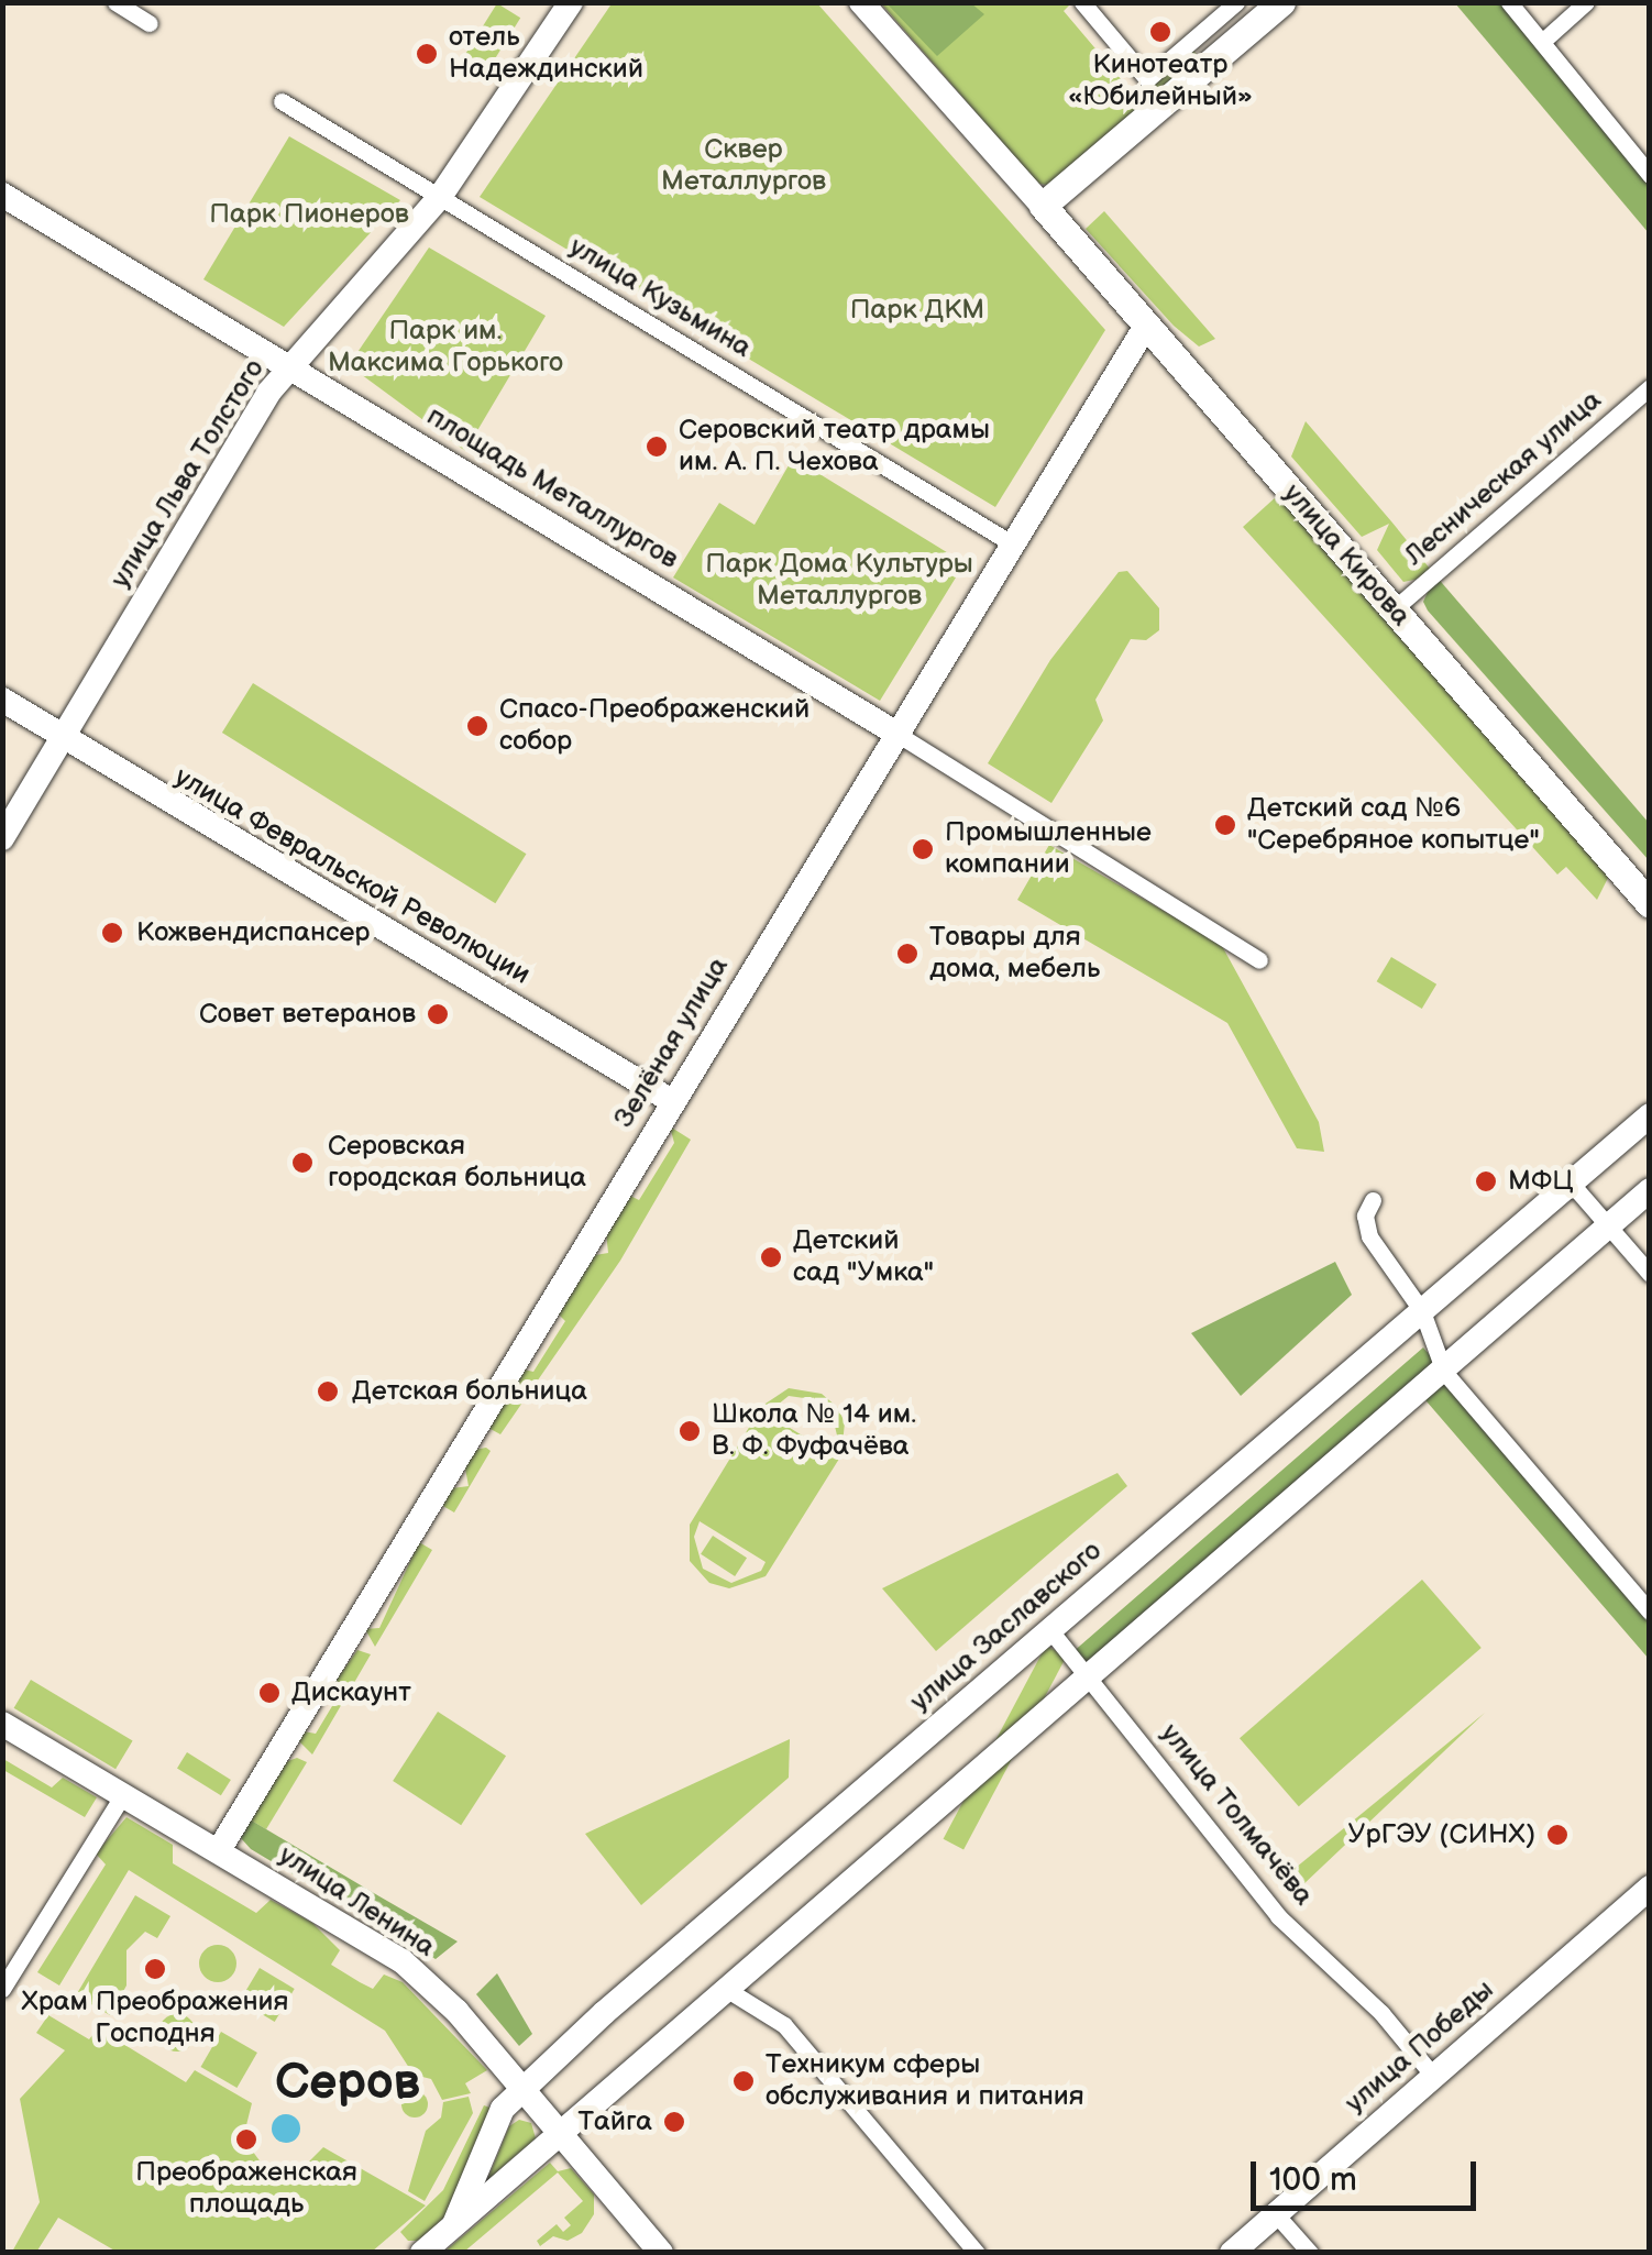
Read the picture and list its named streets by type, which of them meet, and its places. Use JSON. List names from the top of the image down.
{
  "streets": {
    "main road": ["улица Кирова"],
    "street": [
      "улица Кузьмина",
      "улица Льва Толстого",
      "Лесническая улица",
      "площадь Металлургов",
      "улица Февральской Революции",
      "Зелёная улица",
      "улица Заславского",
      "улица Толмачёва",
      "улица Ленина",
      "улица Победы"
    ]
  },
  "crossings": [
    ["улица Кузьмина", "улица Льва Толстого"],
    ["улица Кузьмина", "Зелёная улица"],
    ["улица Льва Толстого", "площадь Металлургов"],
    ["улица Льва Толстого", "улица Февральской Революции"],
    ["Лесническая улица", "улица Кирова"],
    ["площадь Металлургов", "Зелёная улица"],
    ["улица Кирова", "Зелёная улица"],
    ["улица Февральской Революции", "Зелёная улица"],
    ["Зелёная улица", "улица Ленина"],
    ["улица Заславского", "улица Толмачёва"],
    ["улица Заславского", "улица Ленина"],
    ["улица Толмачёва", "улица Победы"]
  ],
  "districts": ["Серов"],
  "parks": [
    "Сквер Металлургов",
    "Парк Пионеров",
    "Парк ДКМ",
    "Парк им. Максима Горького",
    "Парк Дома Культуры Металлургов"
  ],
  "places": [
    "Кинотеатр «Юбилейный»",
    "отель Надеждинский",
    "Серовский театр драмы им. А. П. Чехова",
    "Спасо-Преображенский собор",
    "Детский сад №6 \"Серебряное копытце\"",
    "Промышленные компании",
    "Кожвендиспансер",
    "Товары для дома, мебель",
    "Совет ветеранов",
    "Серовская городская больница",
    "МФЦ",
    "Детский сад \"Умка\"",
    "Детская больница",
    "Школа № 14 им. В. Ф. Фуфачёва",
    "Дискаунт",
    "УрГЭУ (СИНХ)",
    "Храм Преображения Господня",
    "Техникум сферы обслуживания и питания",
    "Тайга",
    "Преображенская площадь"
  ],
  "scale_bar": "100 m"
}
